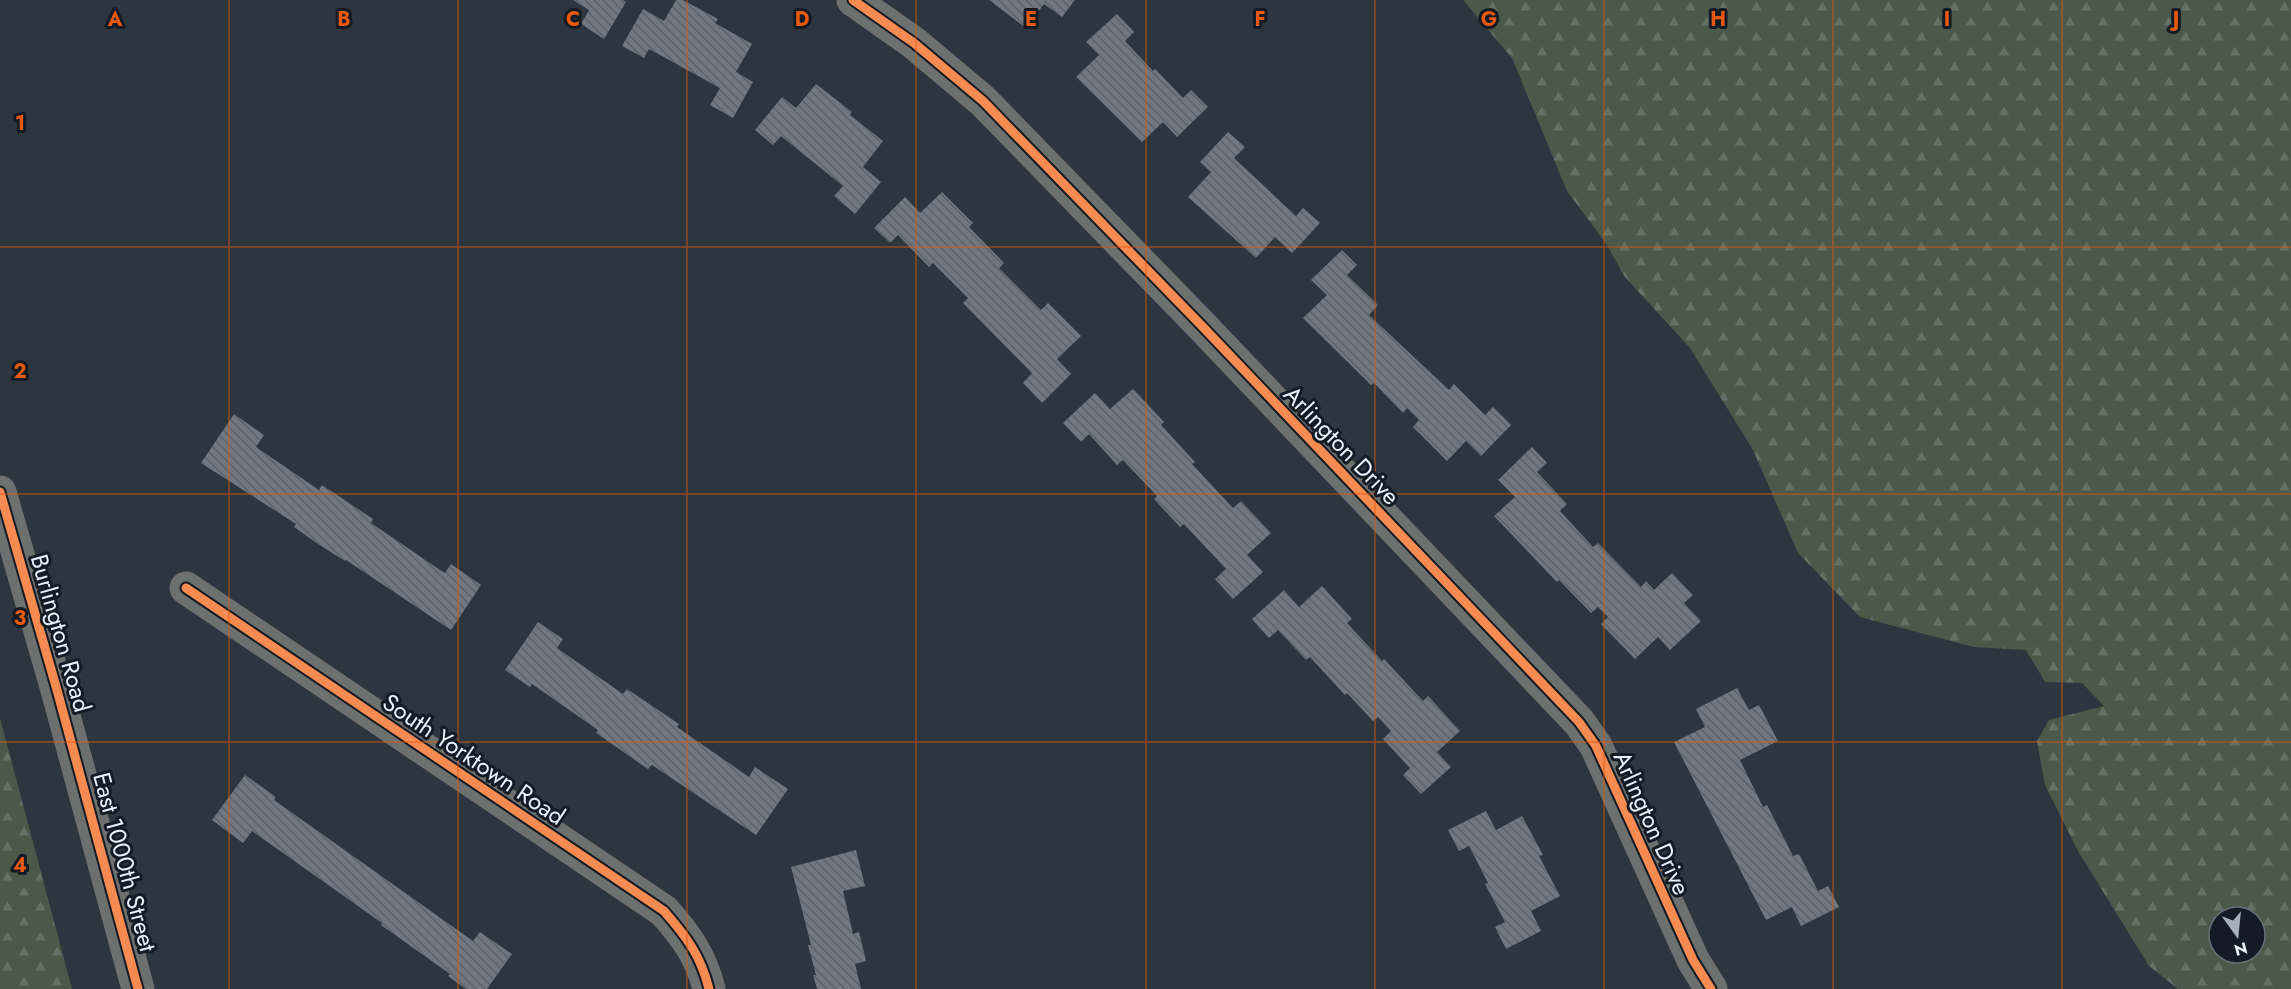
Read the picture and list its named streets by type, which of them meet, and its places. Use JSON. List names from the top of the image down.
{
  "streets": {
    "street": [
      "Arlington Drive",
      "Burlington Road",
      "South Yorktown Road",
      "East 1000th Street"
    ]
  },
  "crossings": [
    ["Burlington Road", "East 1000th Street"]
  ],
  "north": "bottom",
  "grid": {
    "columns": [
      "A",
      "B",
      "C",
      "D",
      "E",
      "F",
      "G",
      "H",
      "I",
      "J"
    ],
    "rows": [
      "1",
      "2",
      "3",
      "4"
    ]
  }
}
